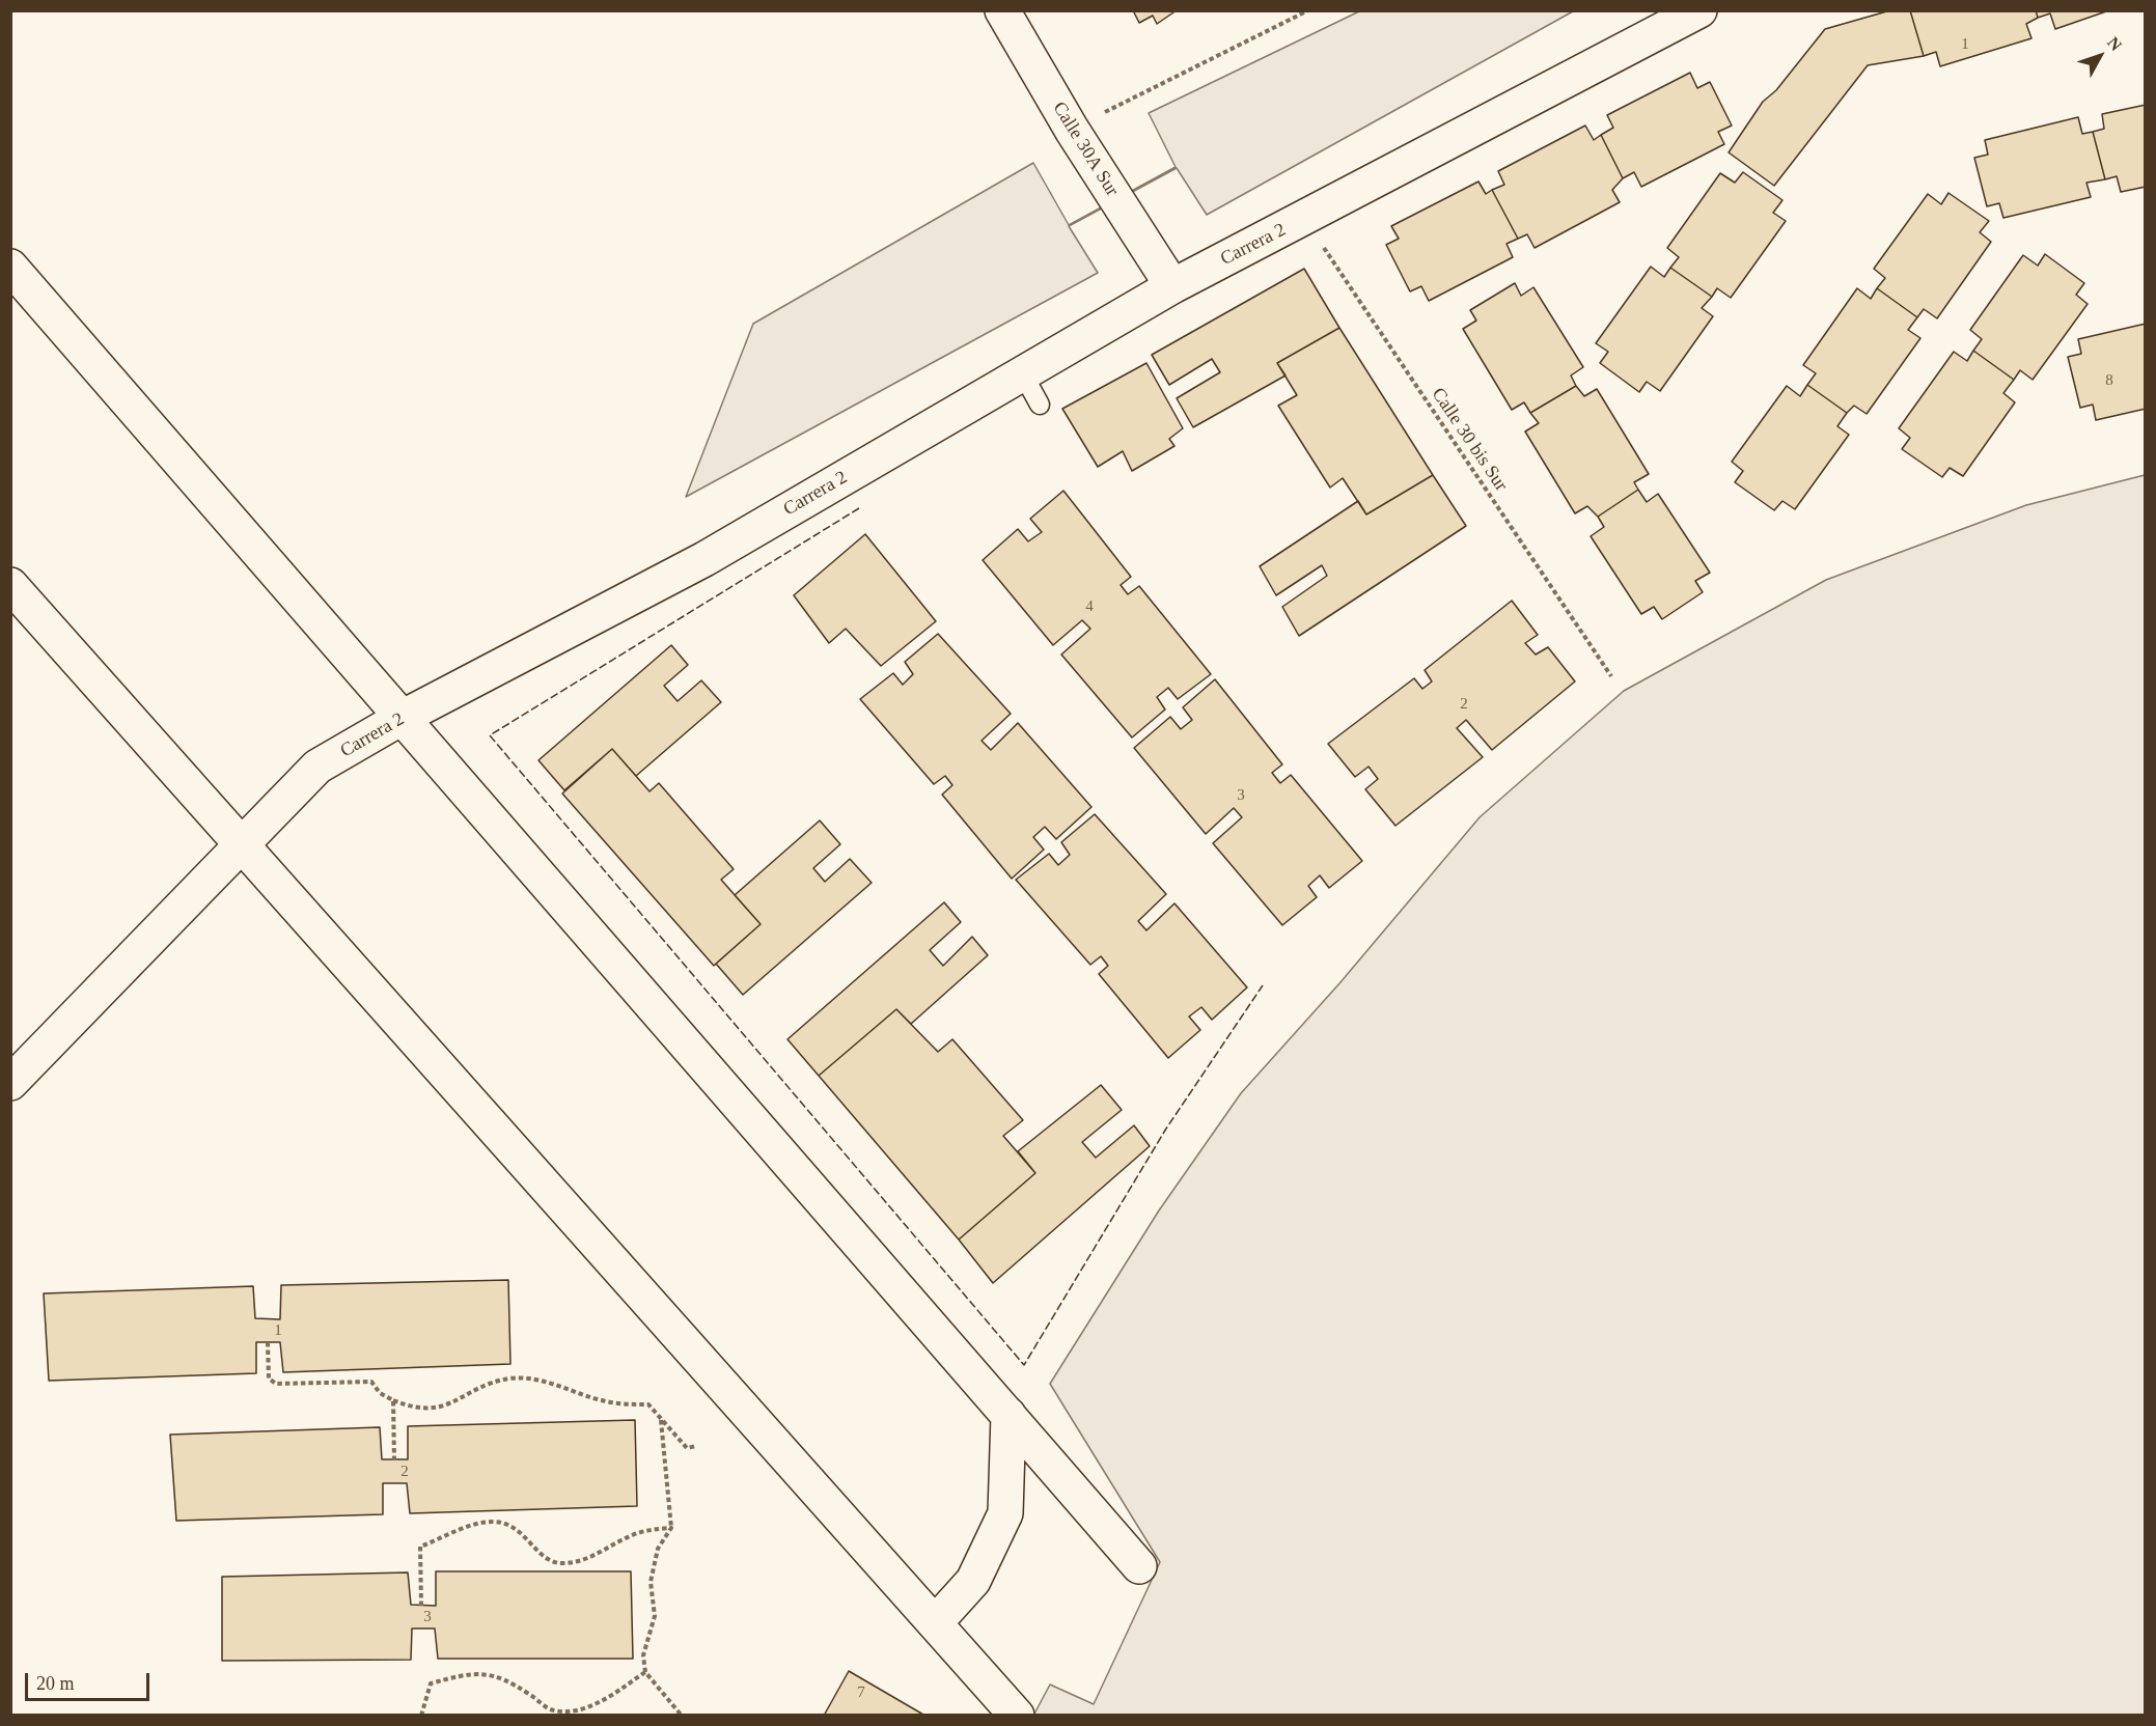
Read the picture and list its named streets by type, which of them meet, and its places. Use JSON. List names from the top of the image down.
{
  "streets": {
    "street": ["Calle 30A Sur", "Carrera 2"],
    "path": ["Calle 30 bis Sur"]
  },
  "crossings": [
    ["Calle 30A Sur", "Carrera 2"],
    ["Carrera 2", "Calle 30 bis Sur"]
  ],
  "house_numbers": [
    "1",
    "8",
    "4",
    "2",
    "3",
    "1",
    "2",
    "3",
    "7"
  ],
  "scale_bar": "20 m",
  "north": "top right"
}
